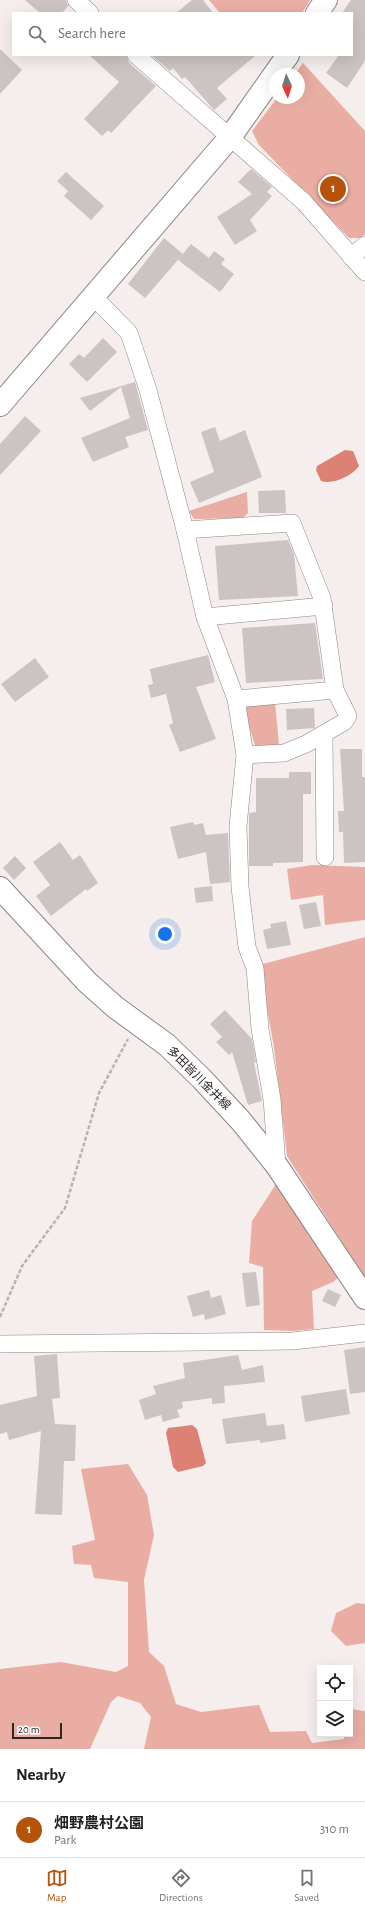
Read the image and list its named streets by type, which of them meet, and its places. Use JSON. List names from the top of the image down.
{
  "streets": {
    "main road": ["多田皆川金井線"]
  },
  "scale_bar": "20 m",
  "north": "bottom",
  "page": {
    "search": "Search here",
    "pins": "1",
    "scale": "20 m",
    "heading": "Nearby",
    "list": [
      {
        "mark": "1",
        "name": "畑野農村公園",
        "note": "Park",
        "value": "310 m"
      }
    ],
    "nav": ["Map", "Directions", "Saved"]
  }
}
